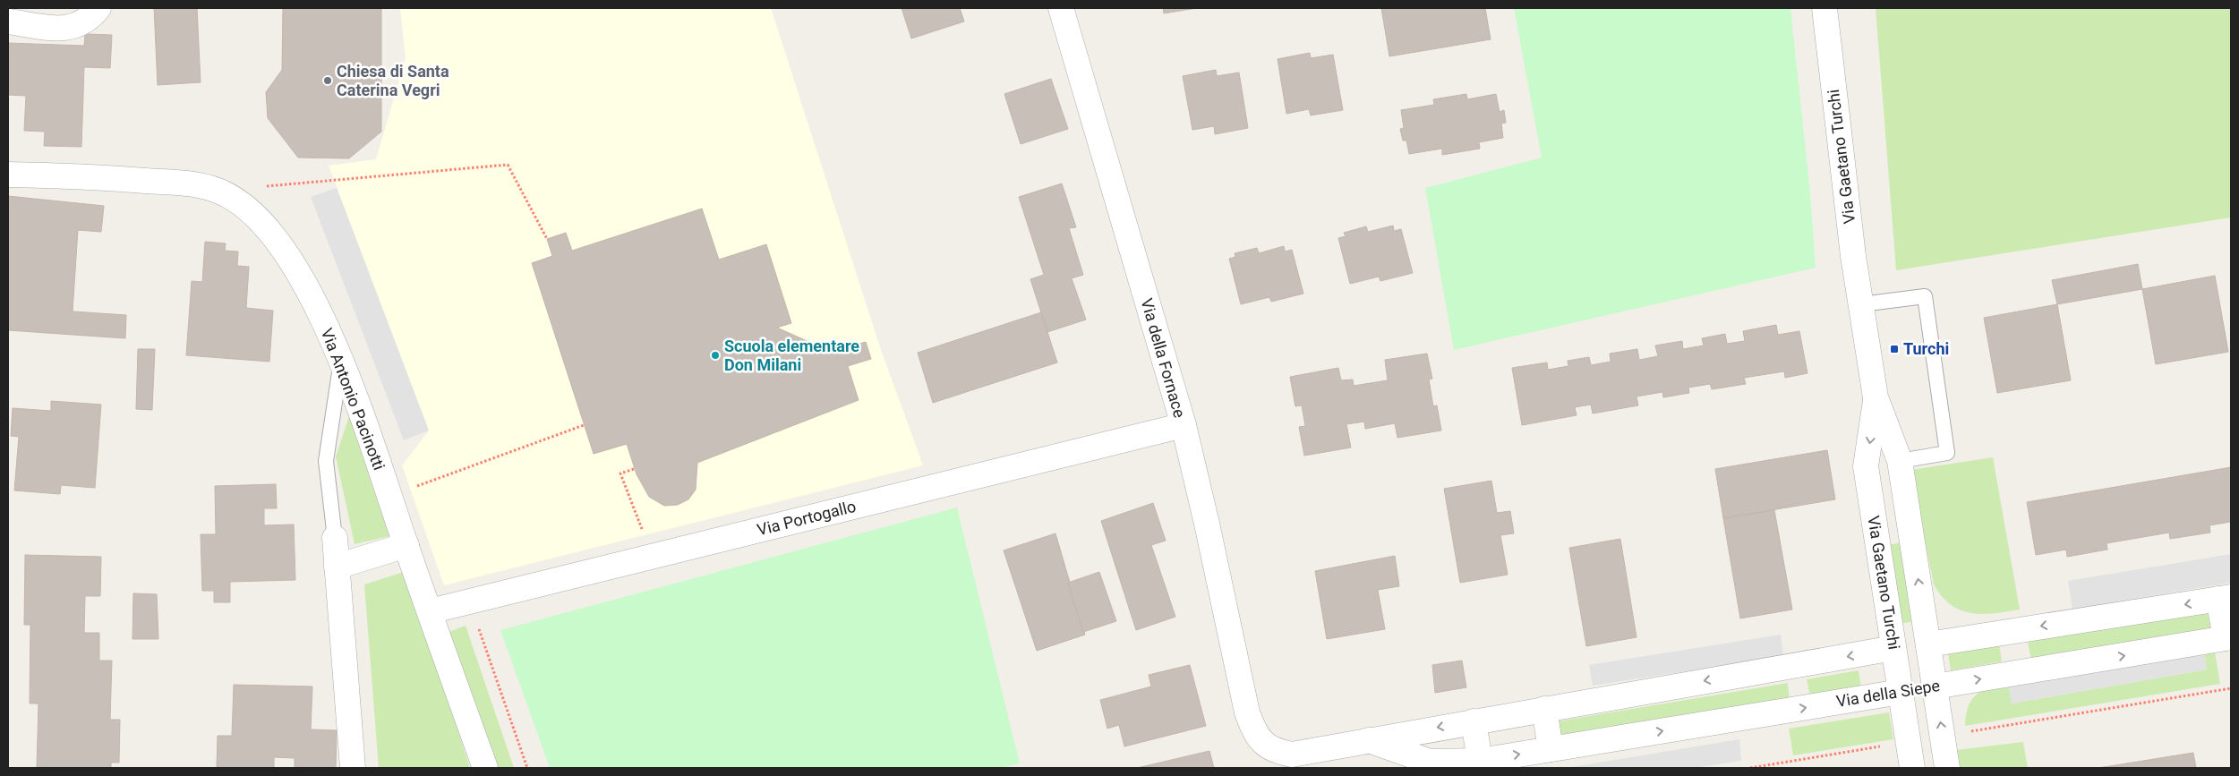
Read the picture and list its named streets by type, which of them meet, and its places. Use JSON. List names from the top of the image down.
{
  "streets": {
    "street": [
      "Via Gaetano Turchi",
      "Via della Fornace",
      "Via Antonio Pacinotti",
      "Via Portogallo",
      "Via della Siepe"
    ]
  },
  "crossings": [
    ["Via Gaetano Turchi", "Via della Siepe"],
    ["Via della Fornace", "Via Portogallo"],
    ["Via della Fornace", "Via della Siepe"],
    ["Via Antonio Pacinotti", "Via Portogallo"]
  ],
  "places": {
    "other": ["Chiesa di Santa Caterina Vegri", "Scuola elementare Don Milani"],
    "transit": ["Turchi"]
  }
}
